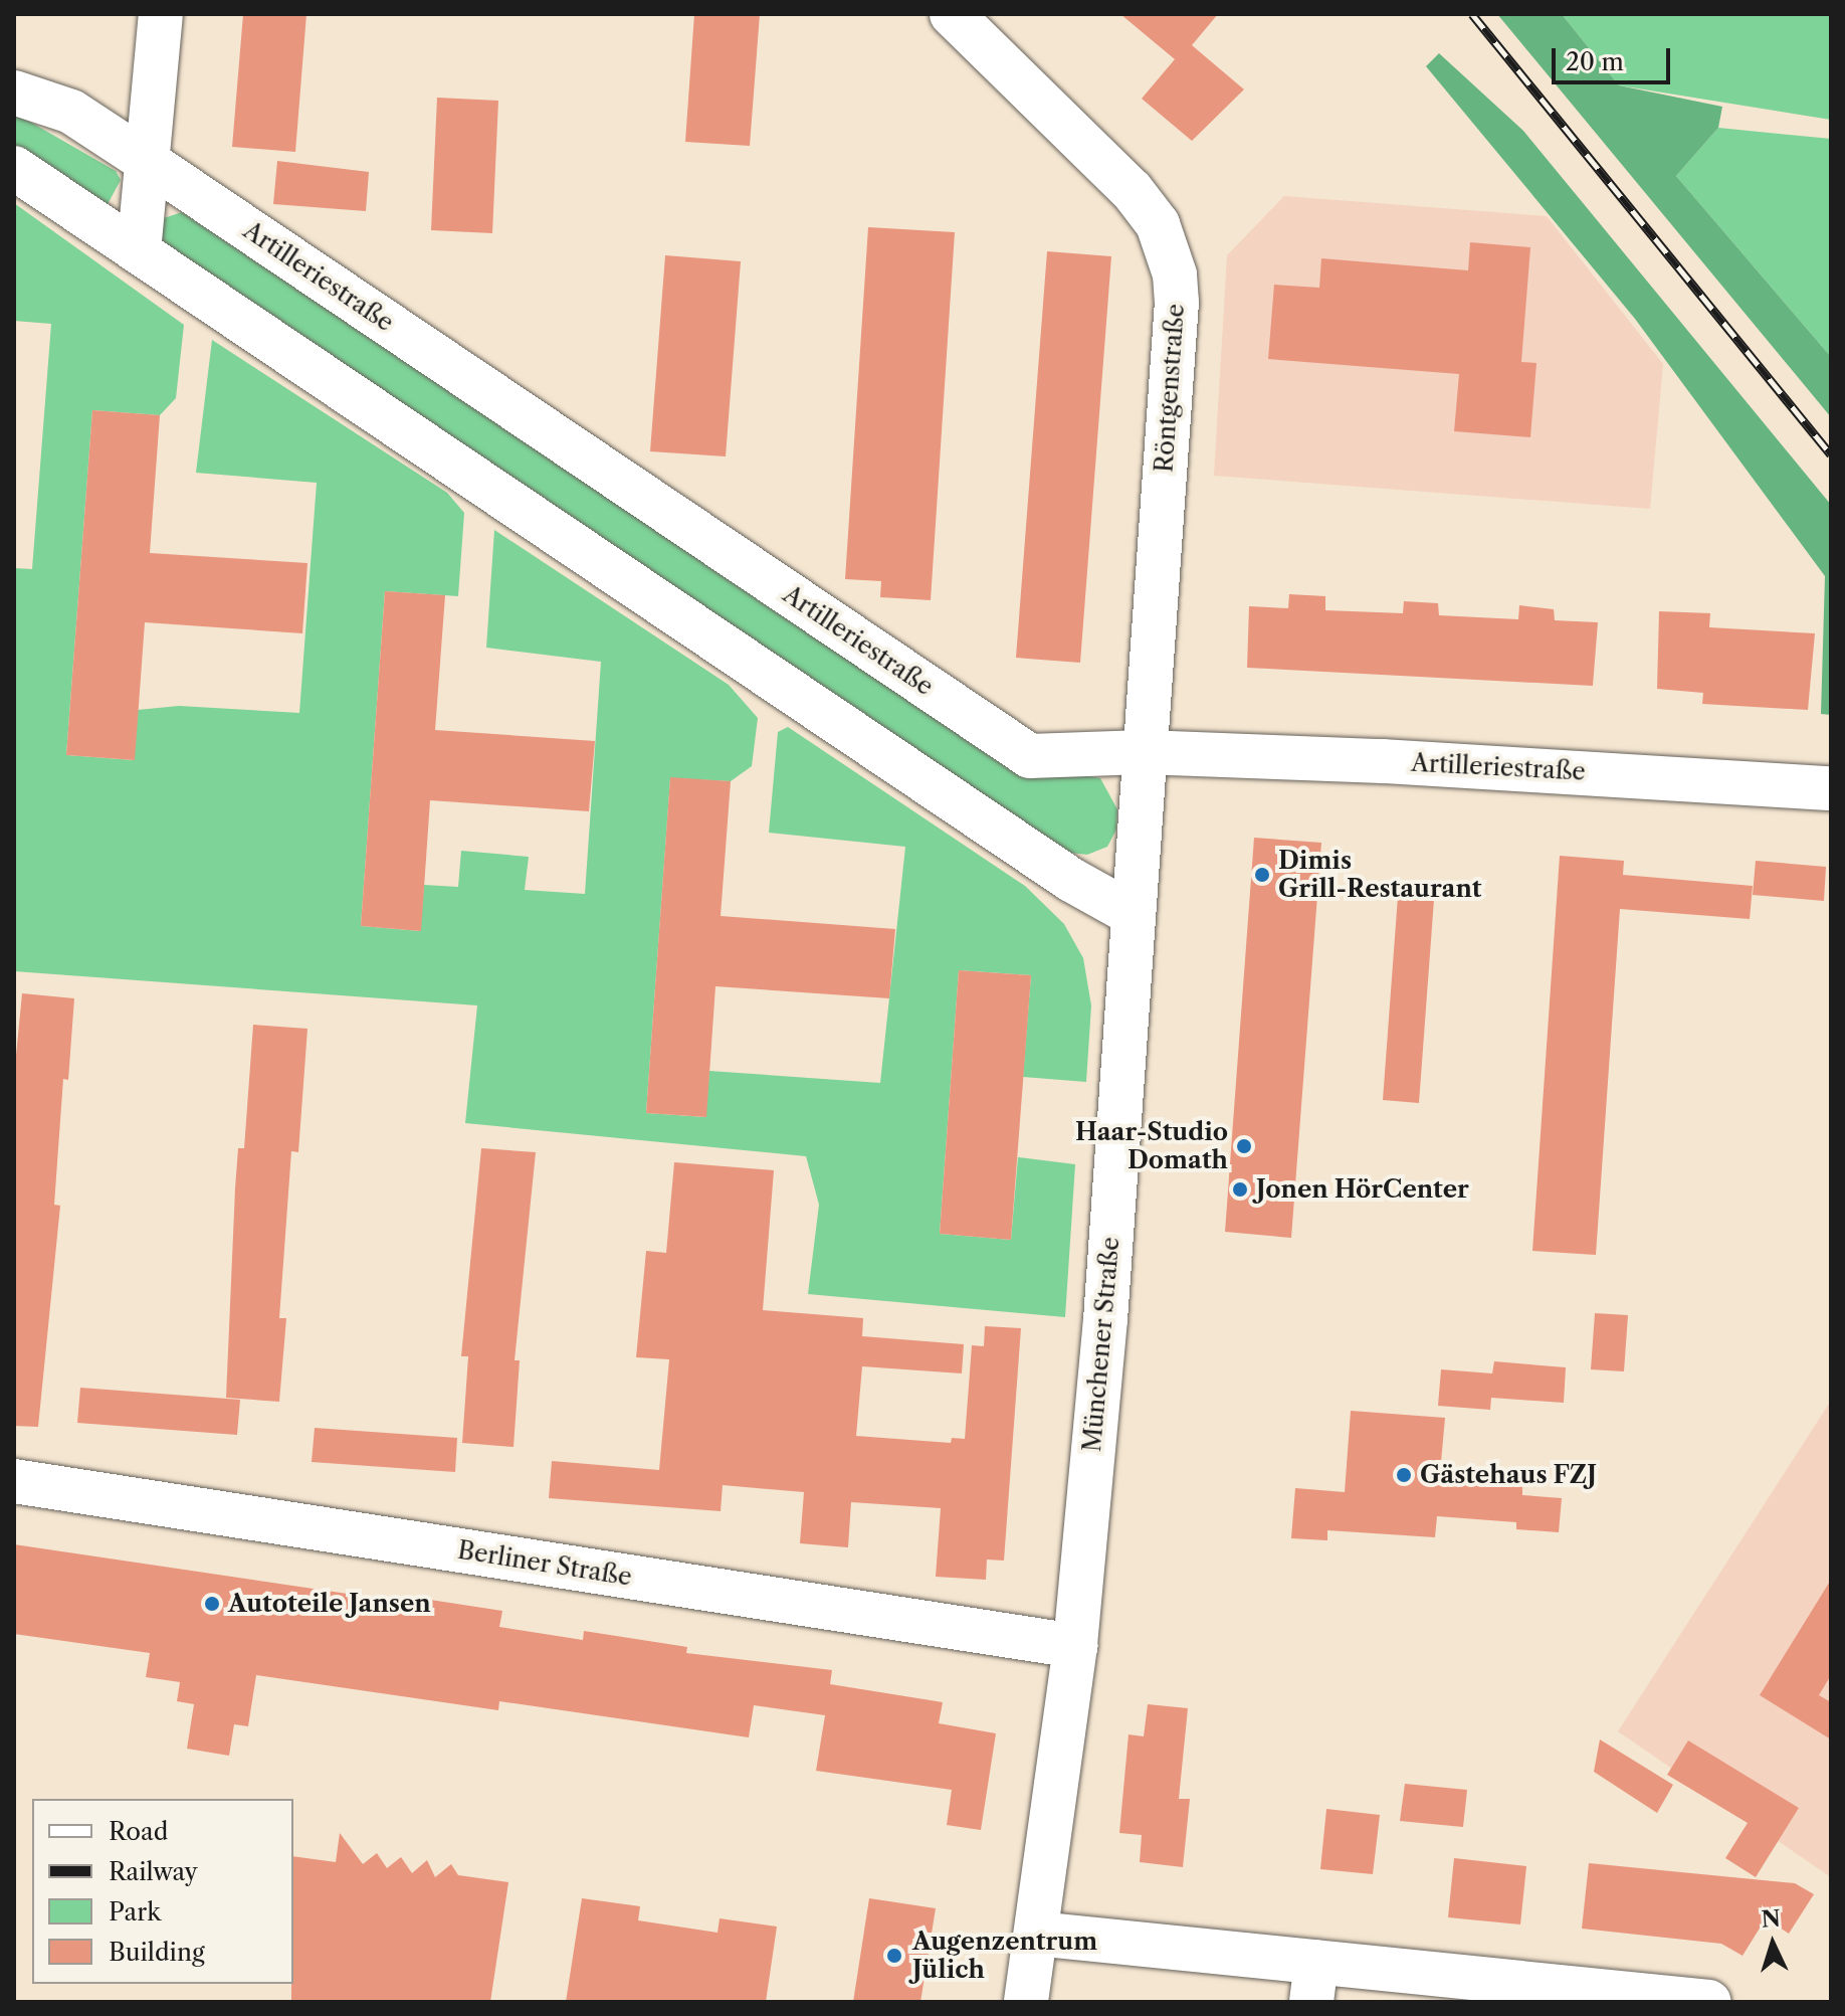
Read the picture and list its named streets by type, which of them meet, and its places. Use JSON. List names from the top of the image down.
{
  "streets": {
    "street": [
      "Artilleriestraße",
      "Röntgenstraße",
      "Münchener Straße",
      "Berliner Straße"
    ]
  },
  "crossings": [
    ["Artilleriestraße", "Röntgenstraße"],
    ["Artilleriestraße", "Münchener Straße"],
    ["Röntgenstraße", "Münchener Straße"],
    ["Münchener Straße", "Berliner Straße"]
  ],
  "places": [
    "Dimis Grill-Restaurant",
    "Haar-Studio Domath",
    "Jonen HörCenter",
    "Gästehaus FZJ",
    "Autoteile Jansen",
    "Augenzentrum Jülich"
  ],
  "legend": [
    "Road",
    "Railway",
    "Park",
    "Building"
  ],
  "scale_bar": "20 m",
  "north": "top"
}
